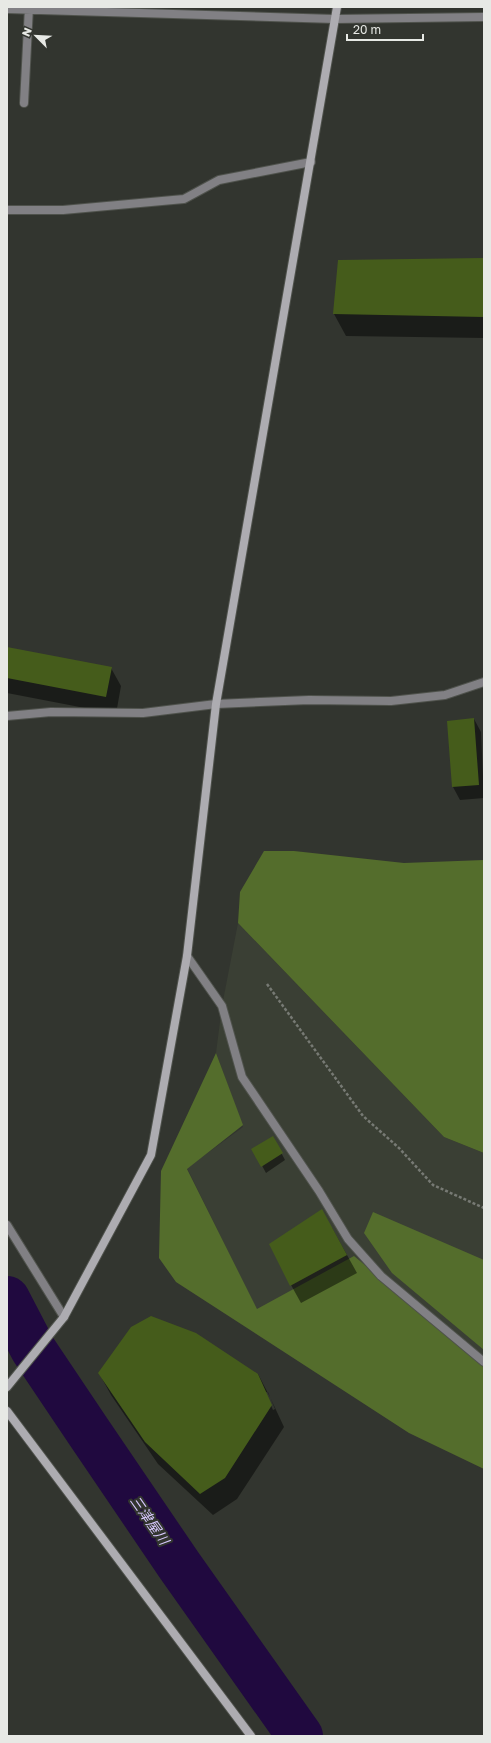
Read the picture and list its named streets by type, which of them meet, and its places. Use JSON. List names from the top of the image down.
{
  "water": ["三津屋川"],
  "scale_bar": "20 m",
  "north": "top left"
}
